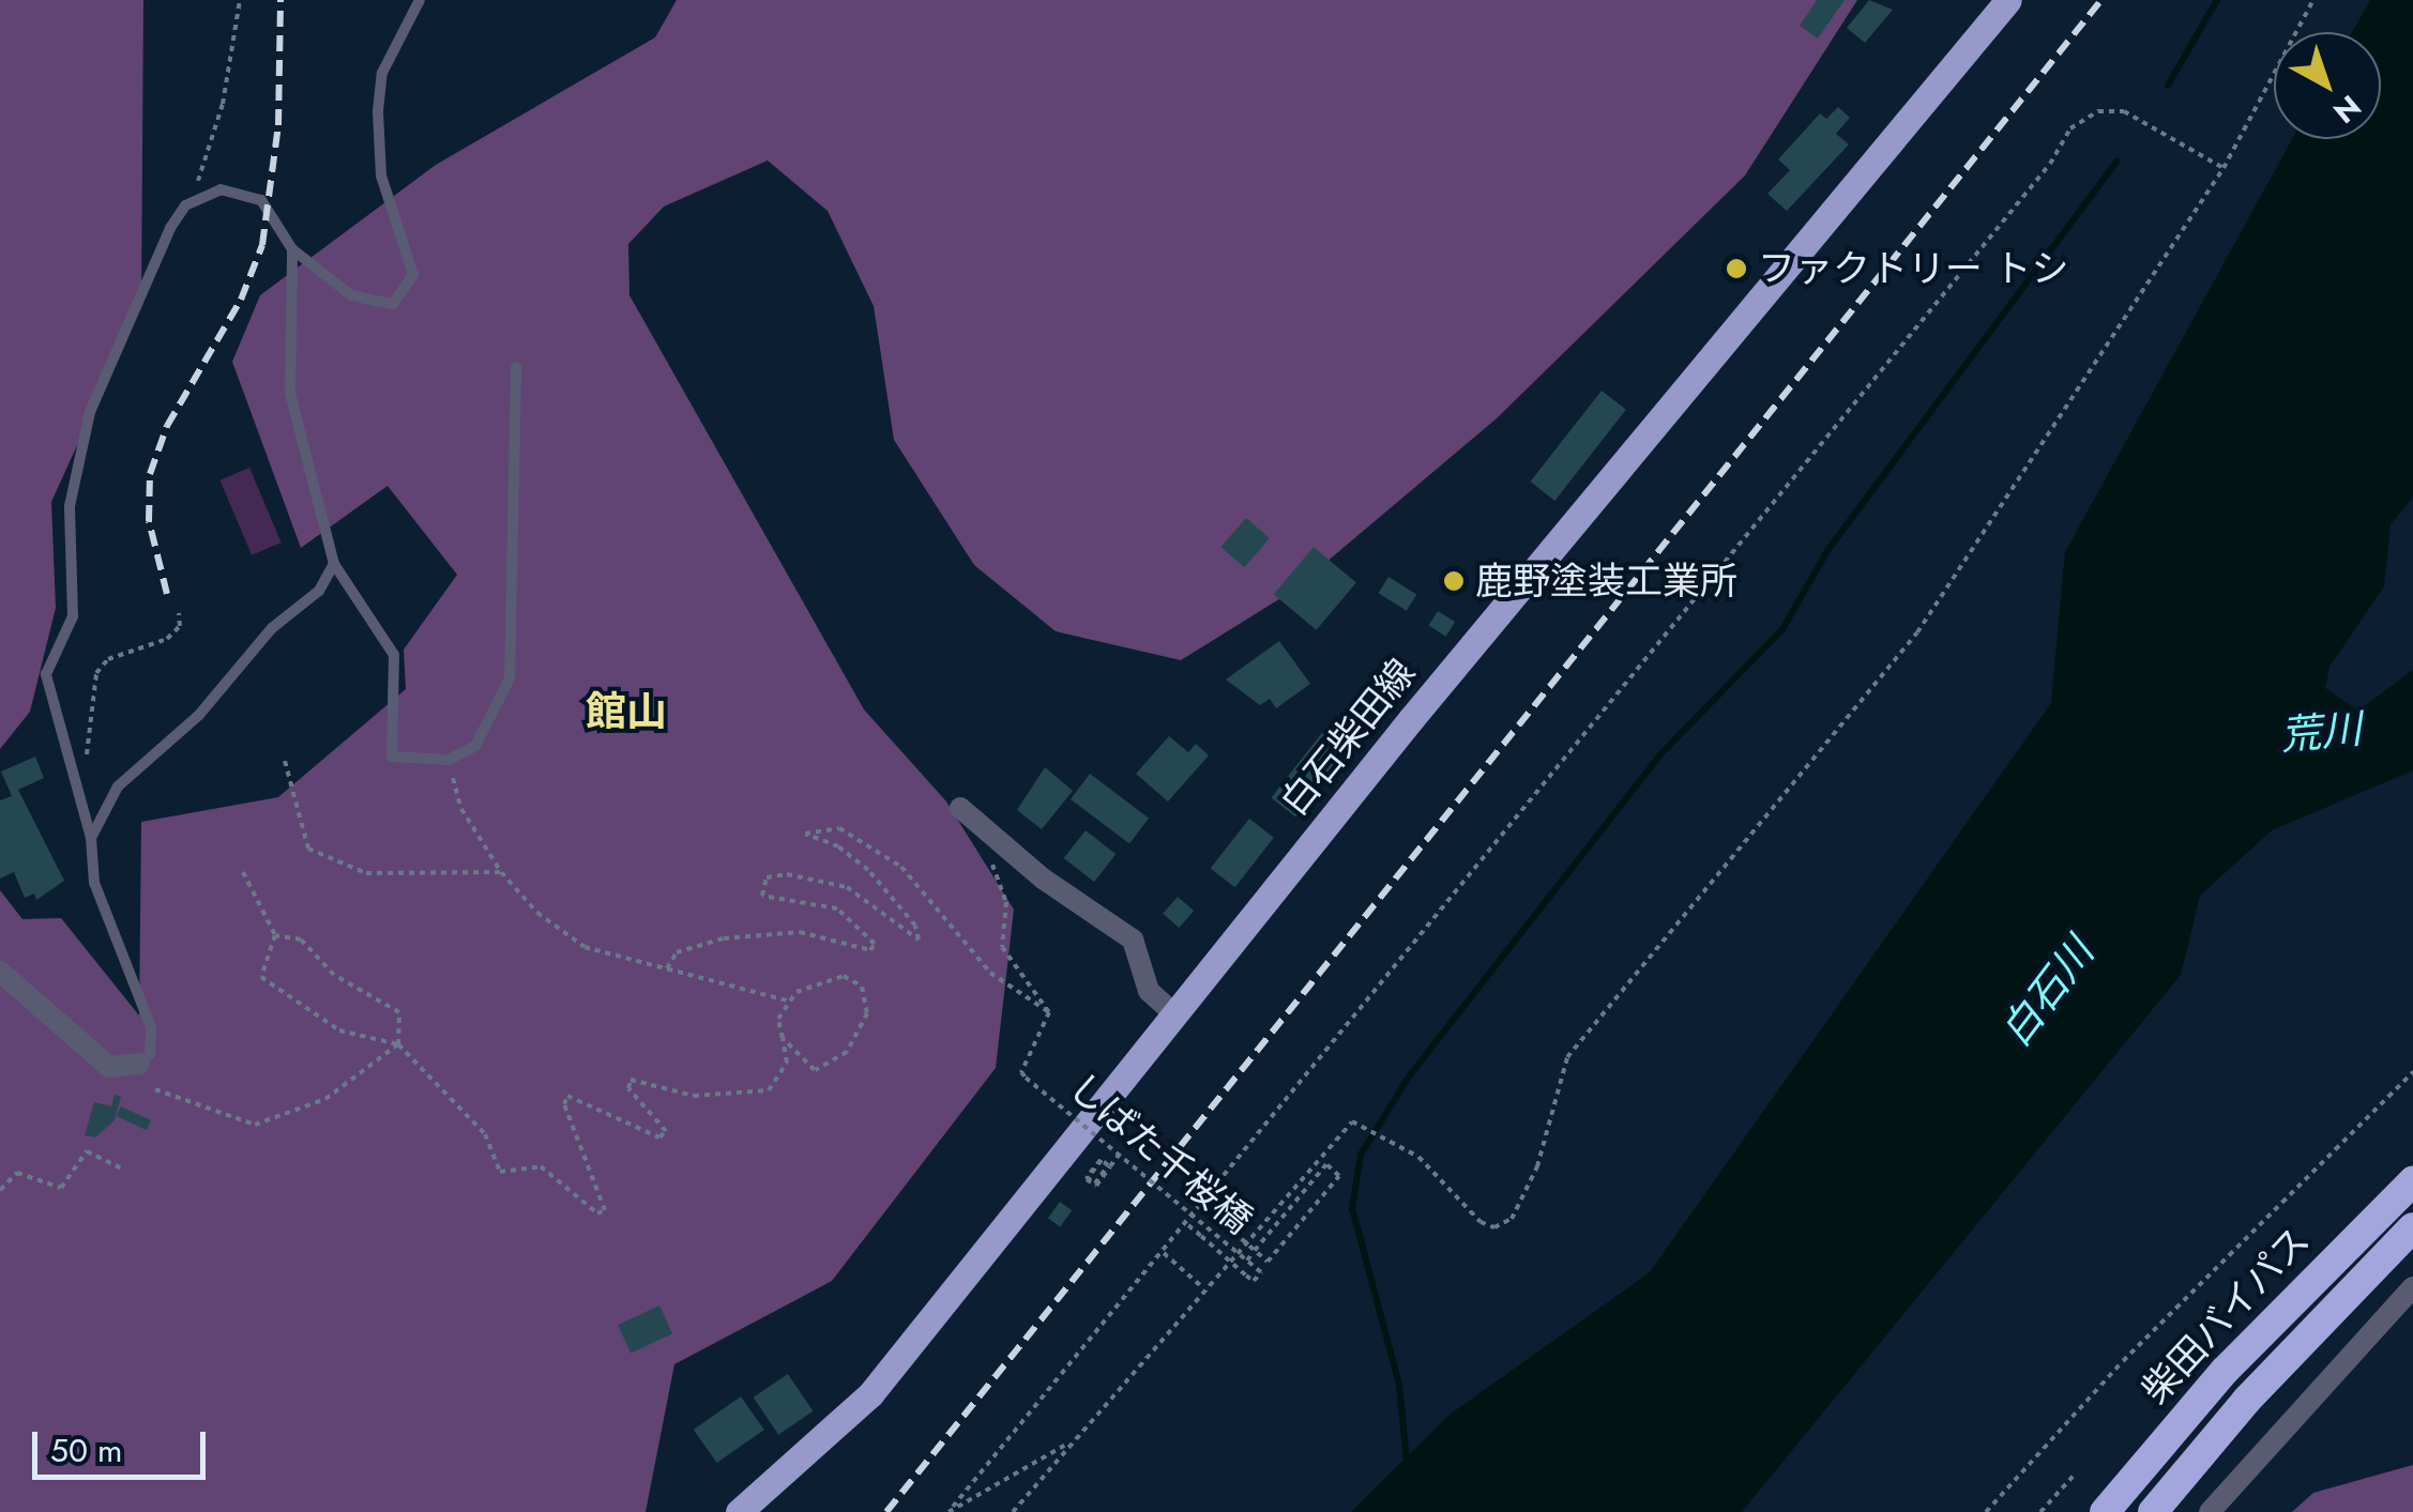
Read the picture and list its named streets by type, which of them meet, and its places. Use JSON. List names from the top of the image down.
{
  "streets": {
    "highway": ["柴田バイパス"],
    "main road": ["白石柴田線"],
    "path": ["しばた千桜橋"]
  },
  "districts": ["館山"],
  "water": ["荒川", "白石川"],
  "places": ["ファクトリー トシ", "鹿野塗装工業所"],
  "scale_bar": "50 m",
  "north": "bottom right"
}
